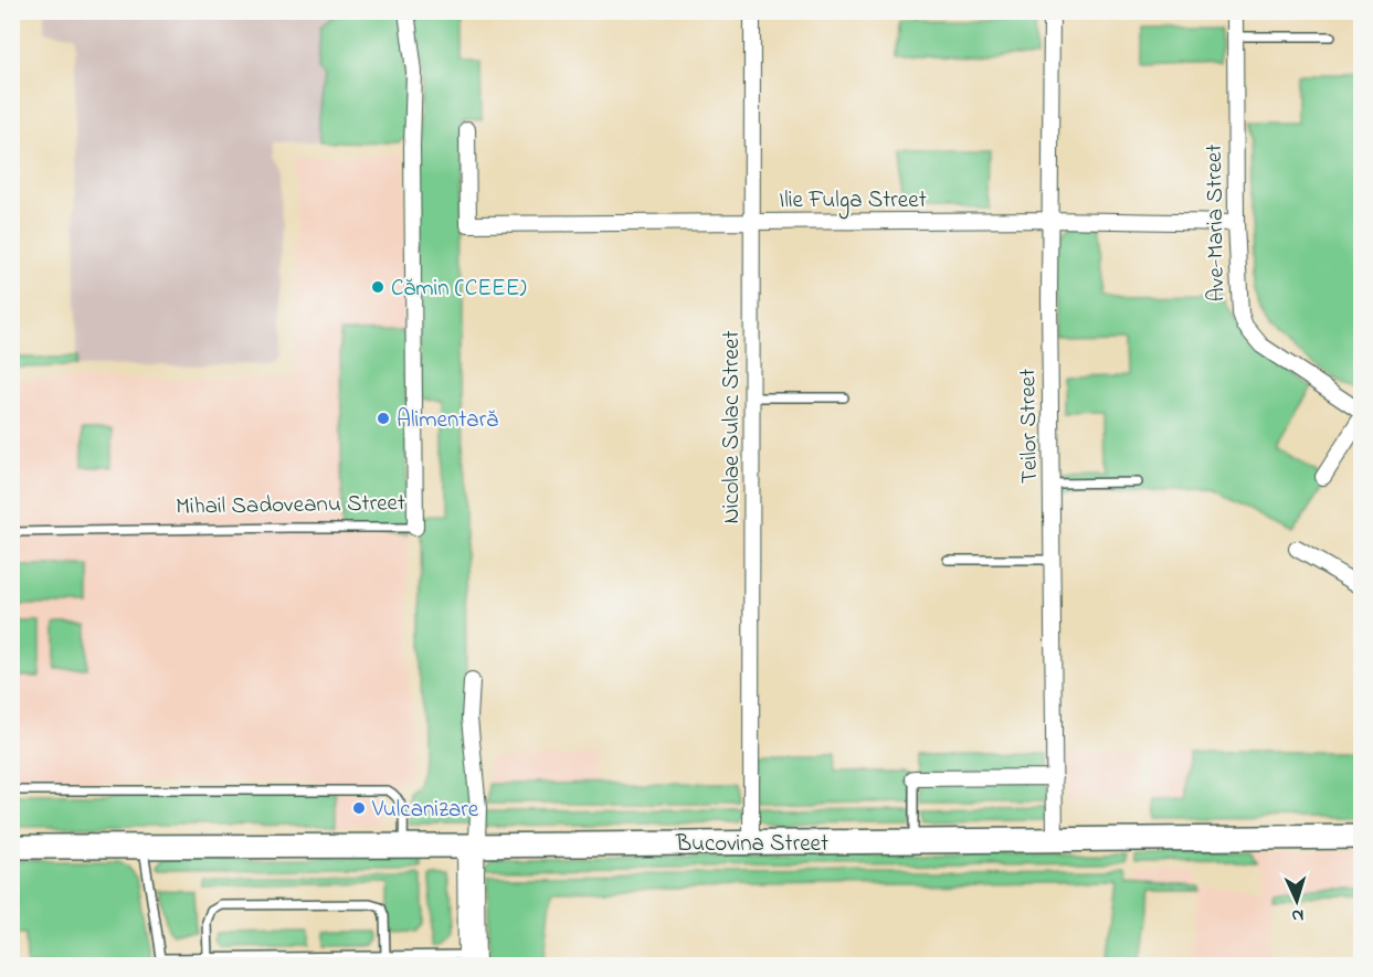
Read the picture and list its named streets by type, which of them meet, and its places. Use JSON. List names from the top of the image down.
{
  "streets": {
    "main road": ["Bucovina Street"],
    "street": [
      "Ilie Fulga Street",
      "Ave-Maria Street",
      "Teilor Street",
      "Nicolae Sulac Street",
      "Mihail Sadoveanu Street"
    ]
  },
  "crossings": [
    ["Ilie Fulga Street", "Ave-Maria Street"],
    ["Ilie Fulga Street", "Teilor Street"],
    ["Ilie Fulga Street", "Nicolae Sulac Street"],
    ["Teilor Street", "Bucovina Street"],
    ["Nicolae Sulac Street", "Bucovina Street"]
  ],
  "places": ["Cămin (CEEE)", "Alimentară", "Vulcanizare"],
  "north": "bottom"
}
